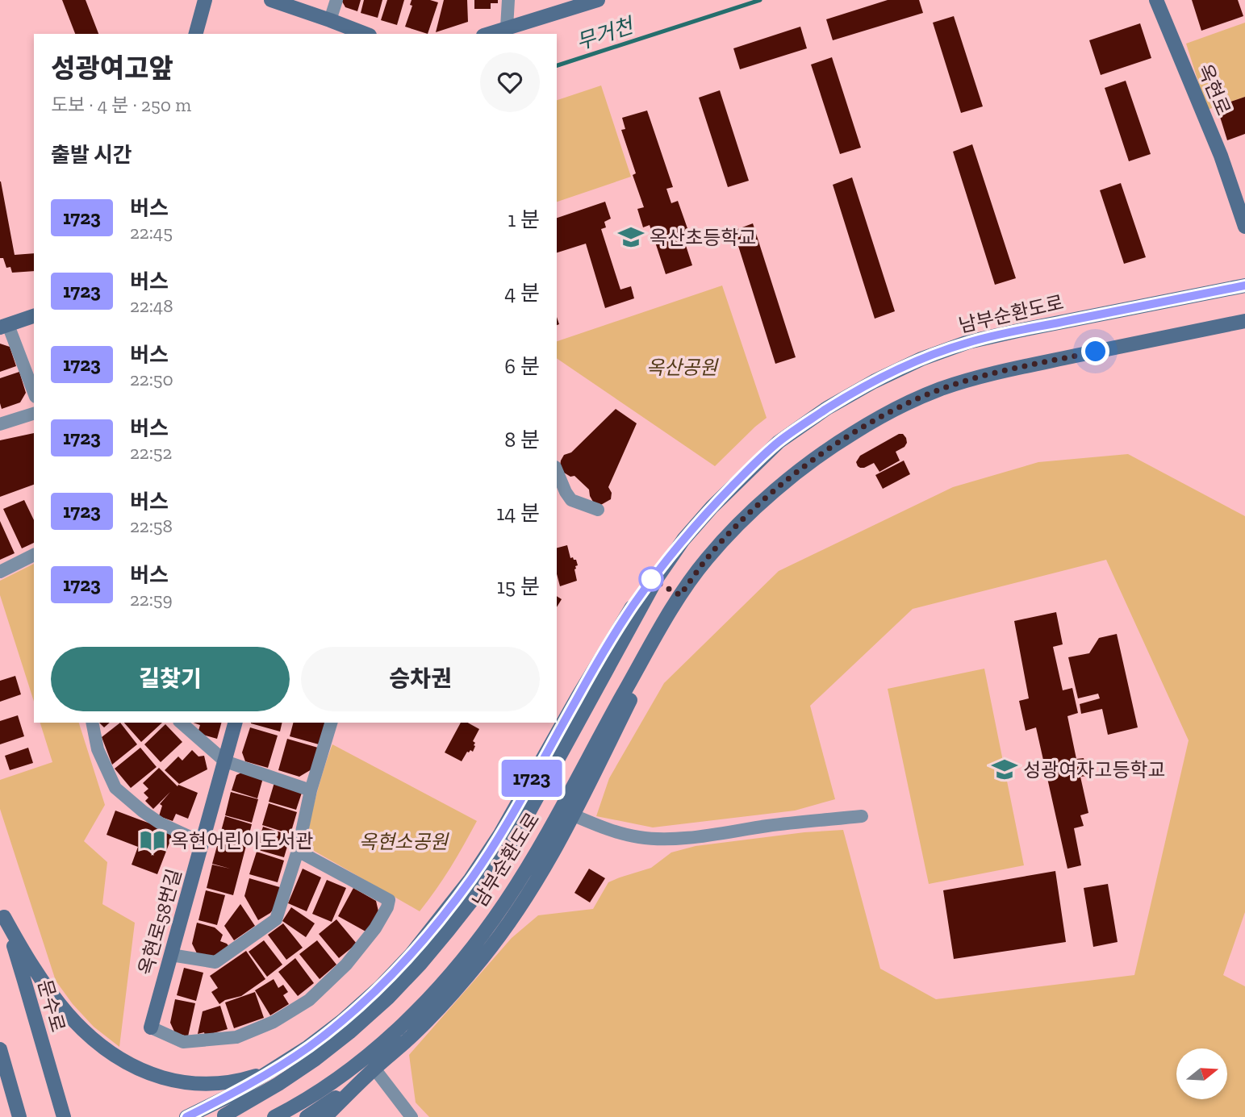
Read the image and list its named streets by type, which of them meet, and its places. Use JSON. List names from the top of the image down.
{
  "streets": {
    "main road": [
      "옥현로",
      "남부순환도로",
      "옥현로58번길",
      "문수로"
    ]
  },
  "water": ["무거천"],
  "parks": ["옥산공원", "옥현소공원"],
  "places": {
    "school or university": ["옥산초등학교", "성광여자고등학교"],
    "library": ["옥현어린이도서관"]
  },
  "lines": ["bus line 1723"],
  "north": "right",
  "page": {
    "on_map": "1723",
    "heading": [
      ["성광여고앞", "도보 · 4 분 · 250 m"],
      "출발 시간"
    ],
    "list": [
      {
        "mark": "1723",
        "name": "버스",
        "note": "22:45",
        "value": "1 분"
      },
      {
        "mark": "1723",
        "name": "버스",
        "note": "22:48",
        "value": "4 분"
      },
      {
        "mark": "1723",
        "name": "버스",
        "note": "22:50",
        "value": "6 분"
      },
      {
        "mark": "1723",
        "name": "버스",
        "note": "22:52",
        "value": "8 분"
      },
      {
        "mark": "1723",
        "name": "버스",
        "note": "22:58",
        "value": "14 분"
      },
      {
        "mark": "1723",
        "name": "버스",
        "note": "22:59",
        "value": "15 분"
      }
    ],
    "buttons": ["길찾기", "승차권"]
  }
}
